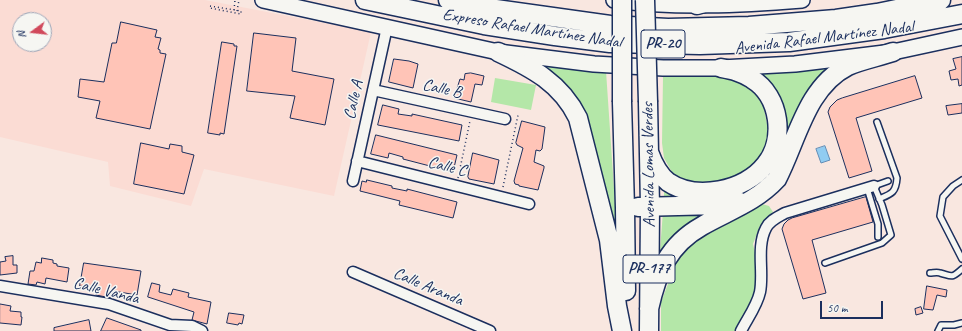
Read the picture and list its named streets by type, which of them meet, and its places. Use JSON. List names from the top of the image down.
{
  "streets": {
    "highway": [
      "Expreso Rafael Martínez Nadal",
      "PR-20",
      "Avenida Lomas Verdes",
      "PR-177"
    ],
    "main road": ["Avenida Rafael Martínez Nadal"],
    "street": [
      "Calle B",
      "Calle A",
      "Calle C",
      "Calle Aranda",
      "Calle Vanda"
    ]
  },
  "crossings": [
    ["Avenida Rafael Martínez Nadal", "Calle A"],
    ["Calle B", "Calle A"],
    ["Calle A", "Calle C"]
  ],
  "scale_bar": "50 m",
  "north": "left"
}
